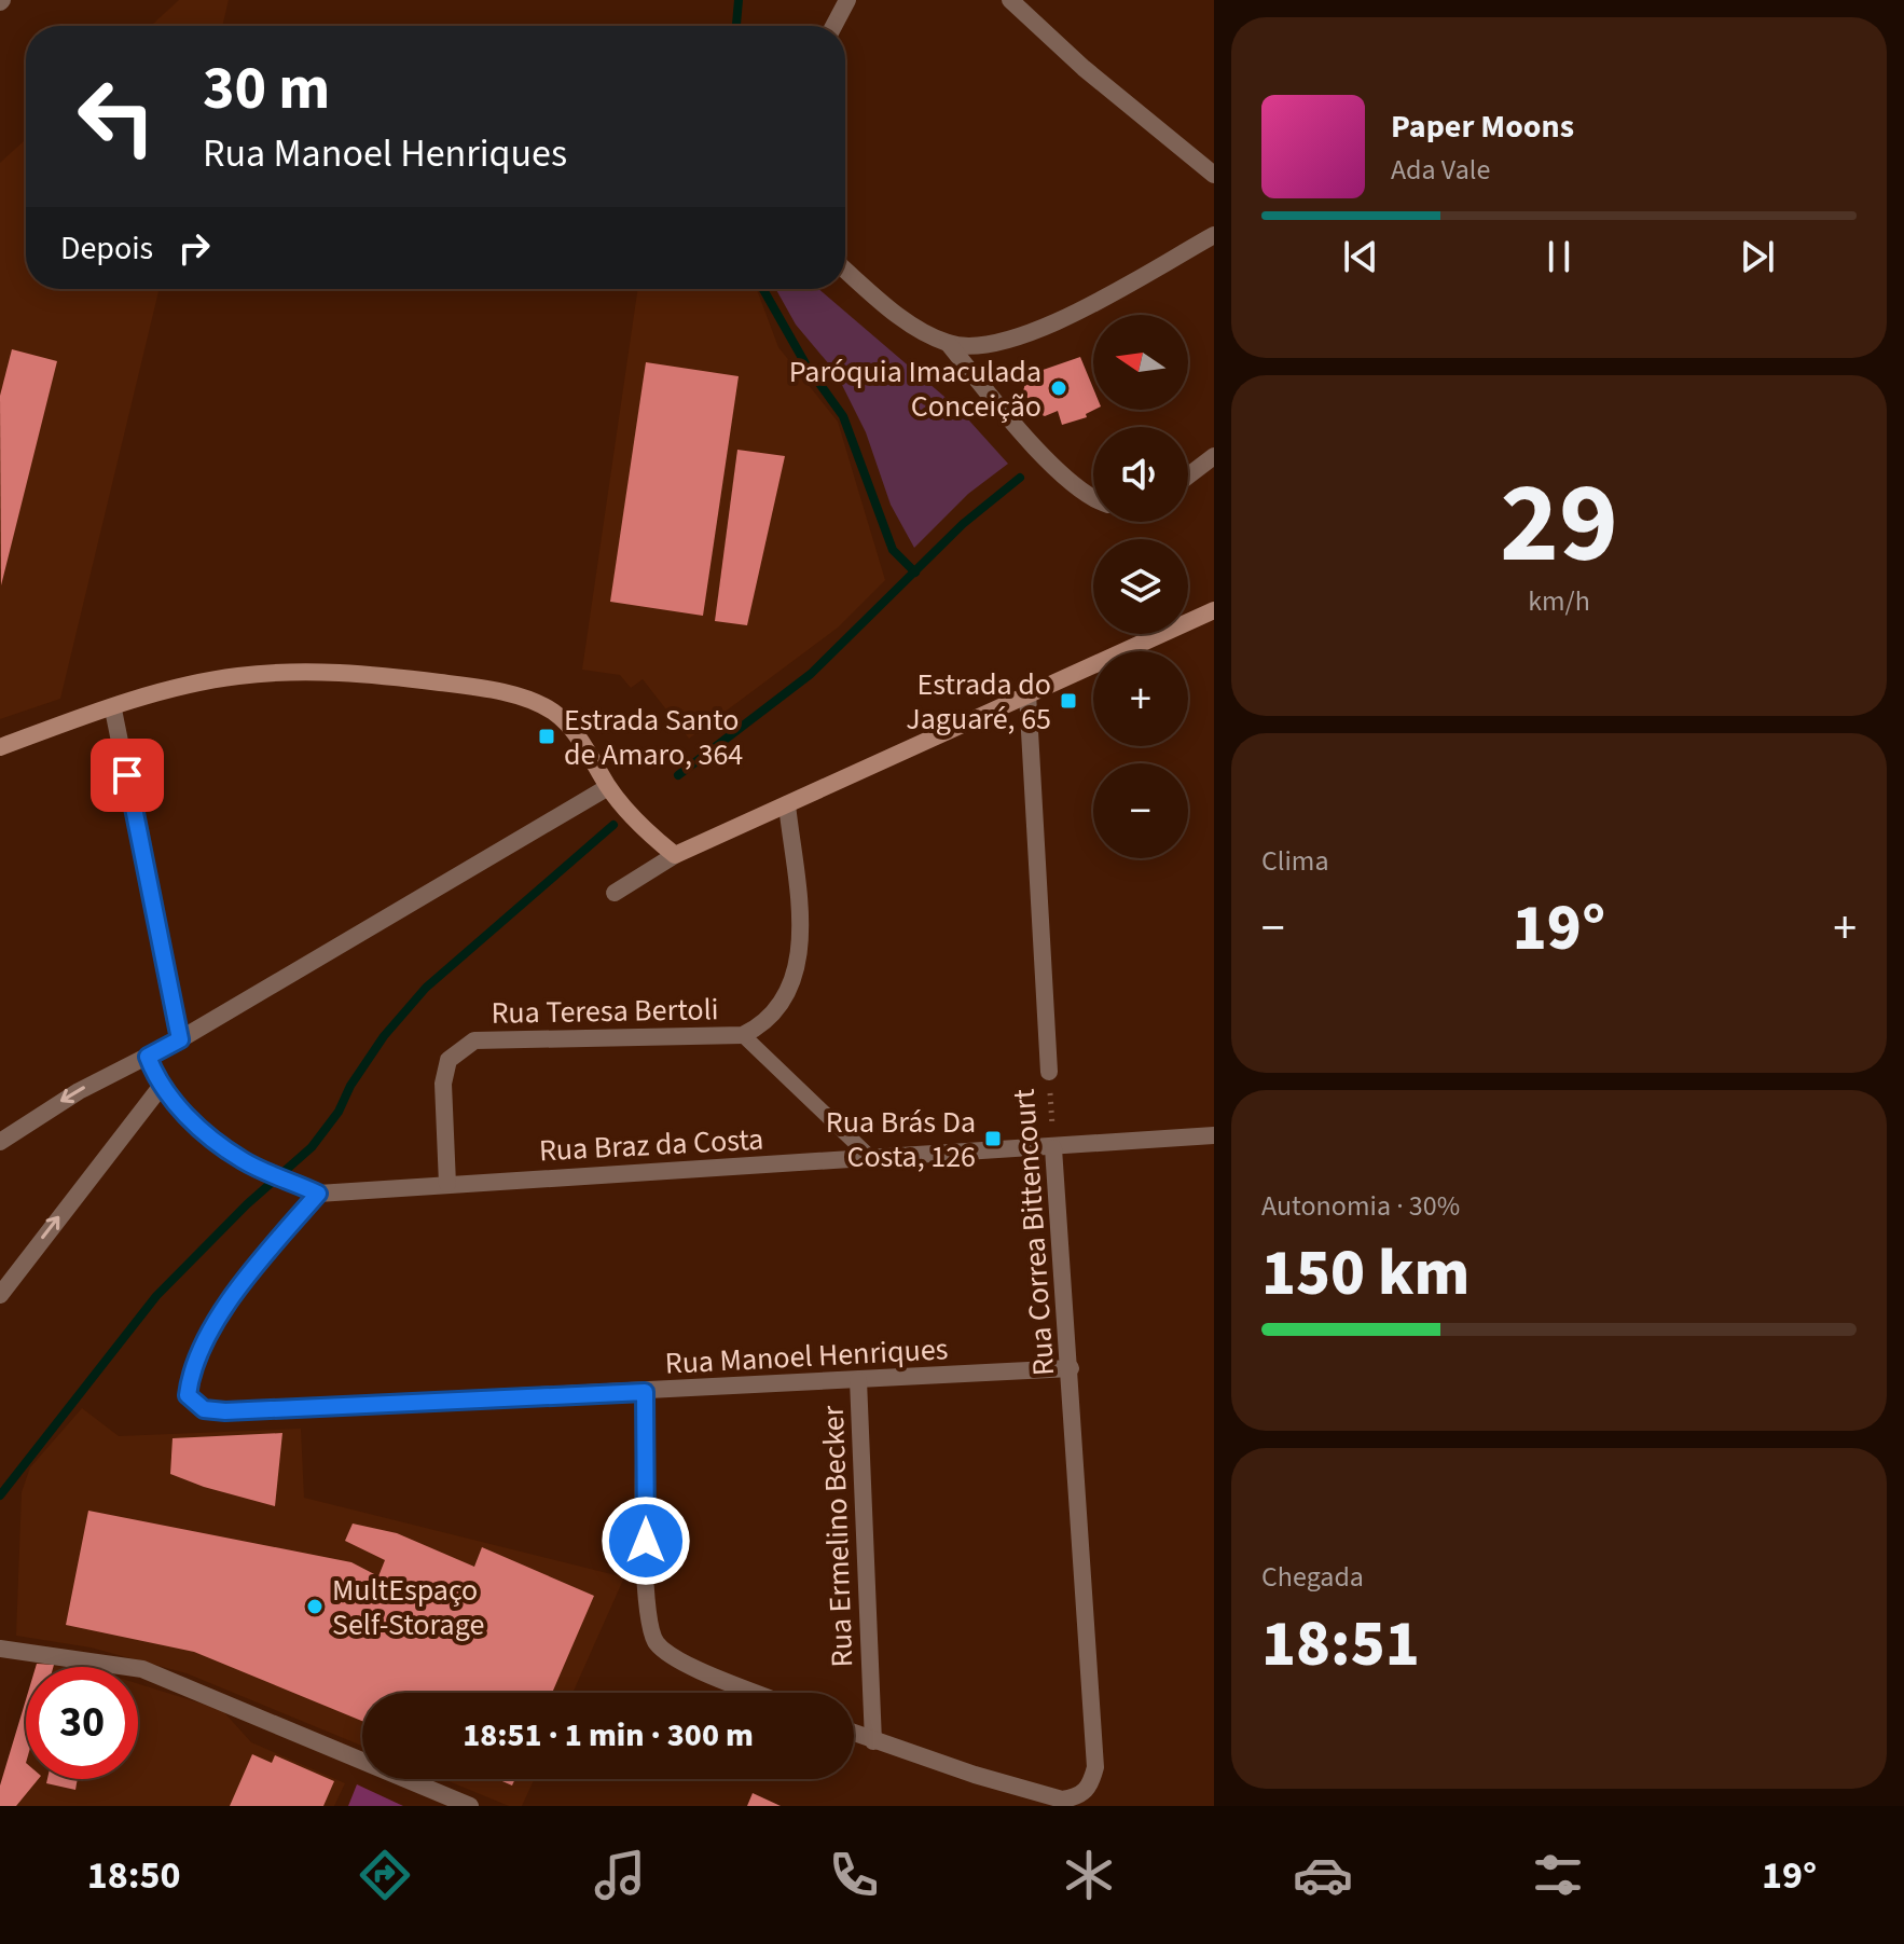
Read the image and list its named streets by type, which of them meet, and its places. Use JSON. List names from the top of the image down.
{
  "streets": {
    "street": [
      "Rua Teresa Bertoli",
      "Rua Braz da Costa",
      "Rua Correa Bittencourt",
      "Rua Manoel Henriques",
      "Rua Ermelino Becker"
    ]
  },
  "crossings": [
    ["Rua Teresa Bertoli", "Rua Braz da Costa"],
    ["Rua Braz da Costa", "Rua Correa Bittencourt"],
    ["Rua Braz da Costa", "Rua Manoel Henriques"],
    ["Rua Correa Bittencourt", "Rua Manoel Henriques"],
    ["Rua Correa Bittencourt", "Rua Ermelino Becker"],
    ["Rua Manoel Henriques", "Rua Ermelino Becker"]
  ],
  "places": {
    "other": ["Paróquia Imaculada Conceição", "MultEspaço Self-Storage"],
    "transit": ["Estrada do Jaguaré, 65", "Estrada Santo de Amaro, 364", "Rua Brás Da Costa, 126"]
  },
  "north": "left",
  "page": {
    "turn": ["30 m", "Rua Manoel Henriques"],
    "song": ["Paper Moons", "Ada Vale"],
    "then": "Depois",
    "map_buttons": ["+", "−"],
    "tile": [
      ["29", "km/h"],
      "Clima",
      ["Autonomia · 30%", "150 km"],
      ["Chegada", "18:51"]
    ],
    "heat": ["−", "19°", "+"],
    "limit": "30",
    "trip": "18:51 · 1 min · 300 m",
    "tabs": ["18:50", "19°"]
  }
}
